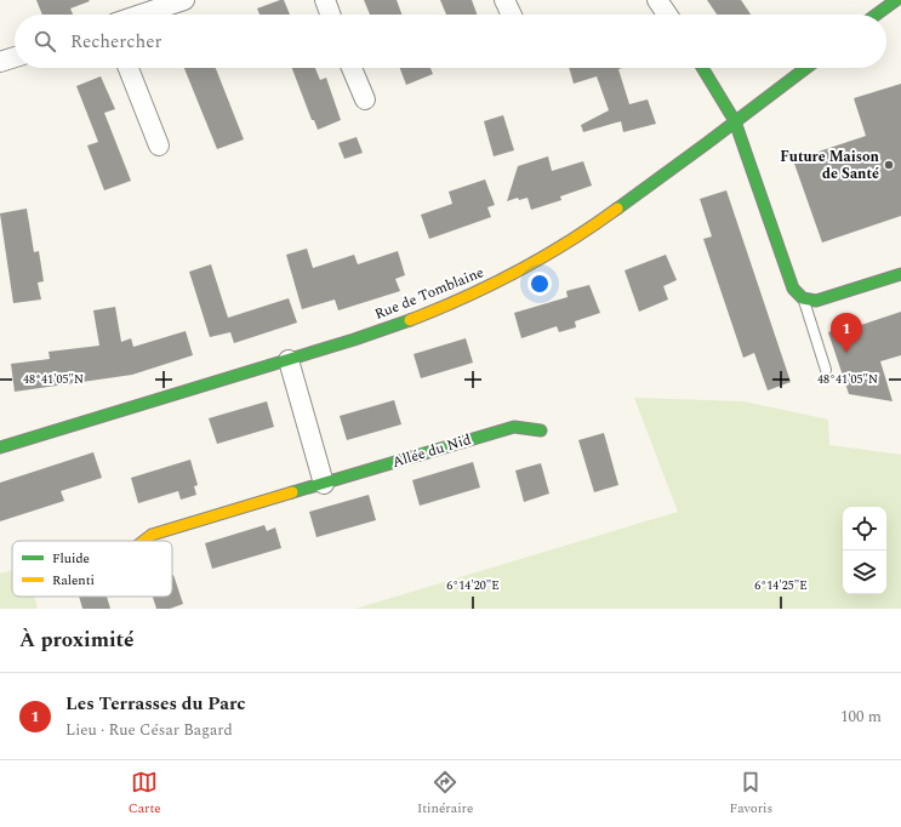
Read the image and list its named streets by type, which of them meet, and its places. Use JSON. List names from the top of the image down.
{
  "streets": {
    "main road": ["Rue de Tomblaine", "Allée du Nid"]
  },
  "places": ["Future Maison de Santé"],
  "legend": ["Fluide", "Ralenti"],
  "page": {
    "search": "Rechercher",
    "pins": "1",
    "heading": "À proximité",
    "list": [
      {
        "mark": "1",
        "name": "Les Terrasses du Parc",
        "note": "Lieu · Rue César Bagard",
        "value": "100 m"
      }
    ],
    "nav": ["Carte", "Itinéraire", "Favoris"]
  },
  "coordinates": ["48°41'05\"N", "6°14'20\"E", "6°14'25\"E"]
}
